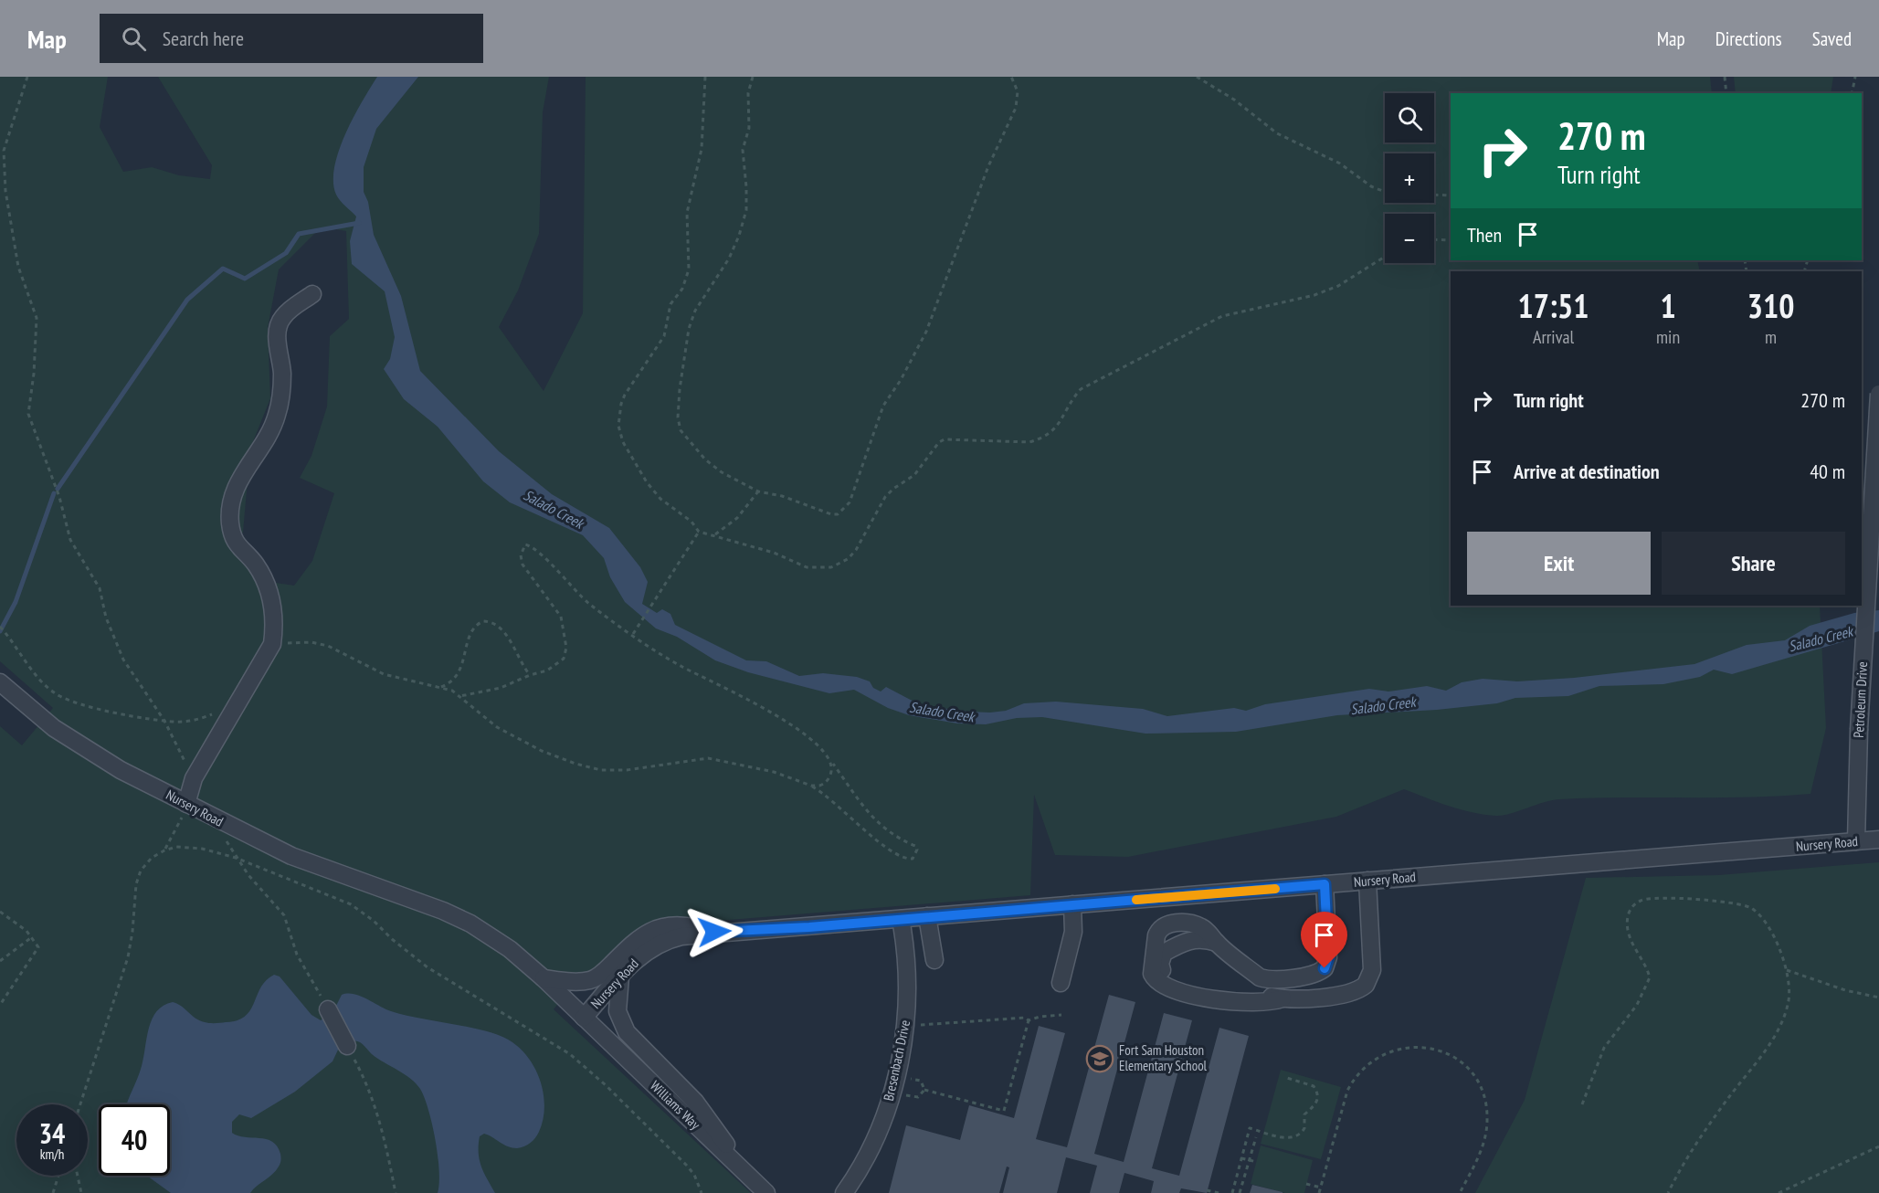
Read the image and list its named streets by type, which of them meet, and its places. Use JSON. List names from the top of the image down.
{
  "streets": {
    "street": [
      "Petroleum Drive",
      "Nursery Road",
      "Bresenbach Drive",
      "Williams Way"
    ]
  },
  "crossings": [
    ["Petroleum Drive", "Nursery Road"],
    ["Nursery Road", "Bresenbach Drive"],
    ["Nursery Road", "Williams Way"]
  ],
  "water": ["Salado Creek"],
  "places": {
    "school or university": ["Fort Sam Houston Elementary School"]
  },
  "page": {
    "header": "Map",
    "search": "Search here",
    "nav": ["Map", "Directions", "Saved"],
    "map_buttons": ["+", "−"],
    "turn": ["270 m", "Turn right"],
    "then": "Then",
    "eta": [
      "17:51",
      "Arrival",
      "1",
      "min",
      "310",
      "m"
    ],
    "list": [
      {
        "name": "Turn right",
        "value": "270 m"
      },
      {
        "name": "Arrive at destination",
        "value": "40 m"
      }
    ],
    "buttons": ["Exit", "Share"],
    "speed": "34 km/h",
    "limit": "40"
  }
}
